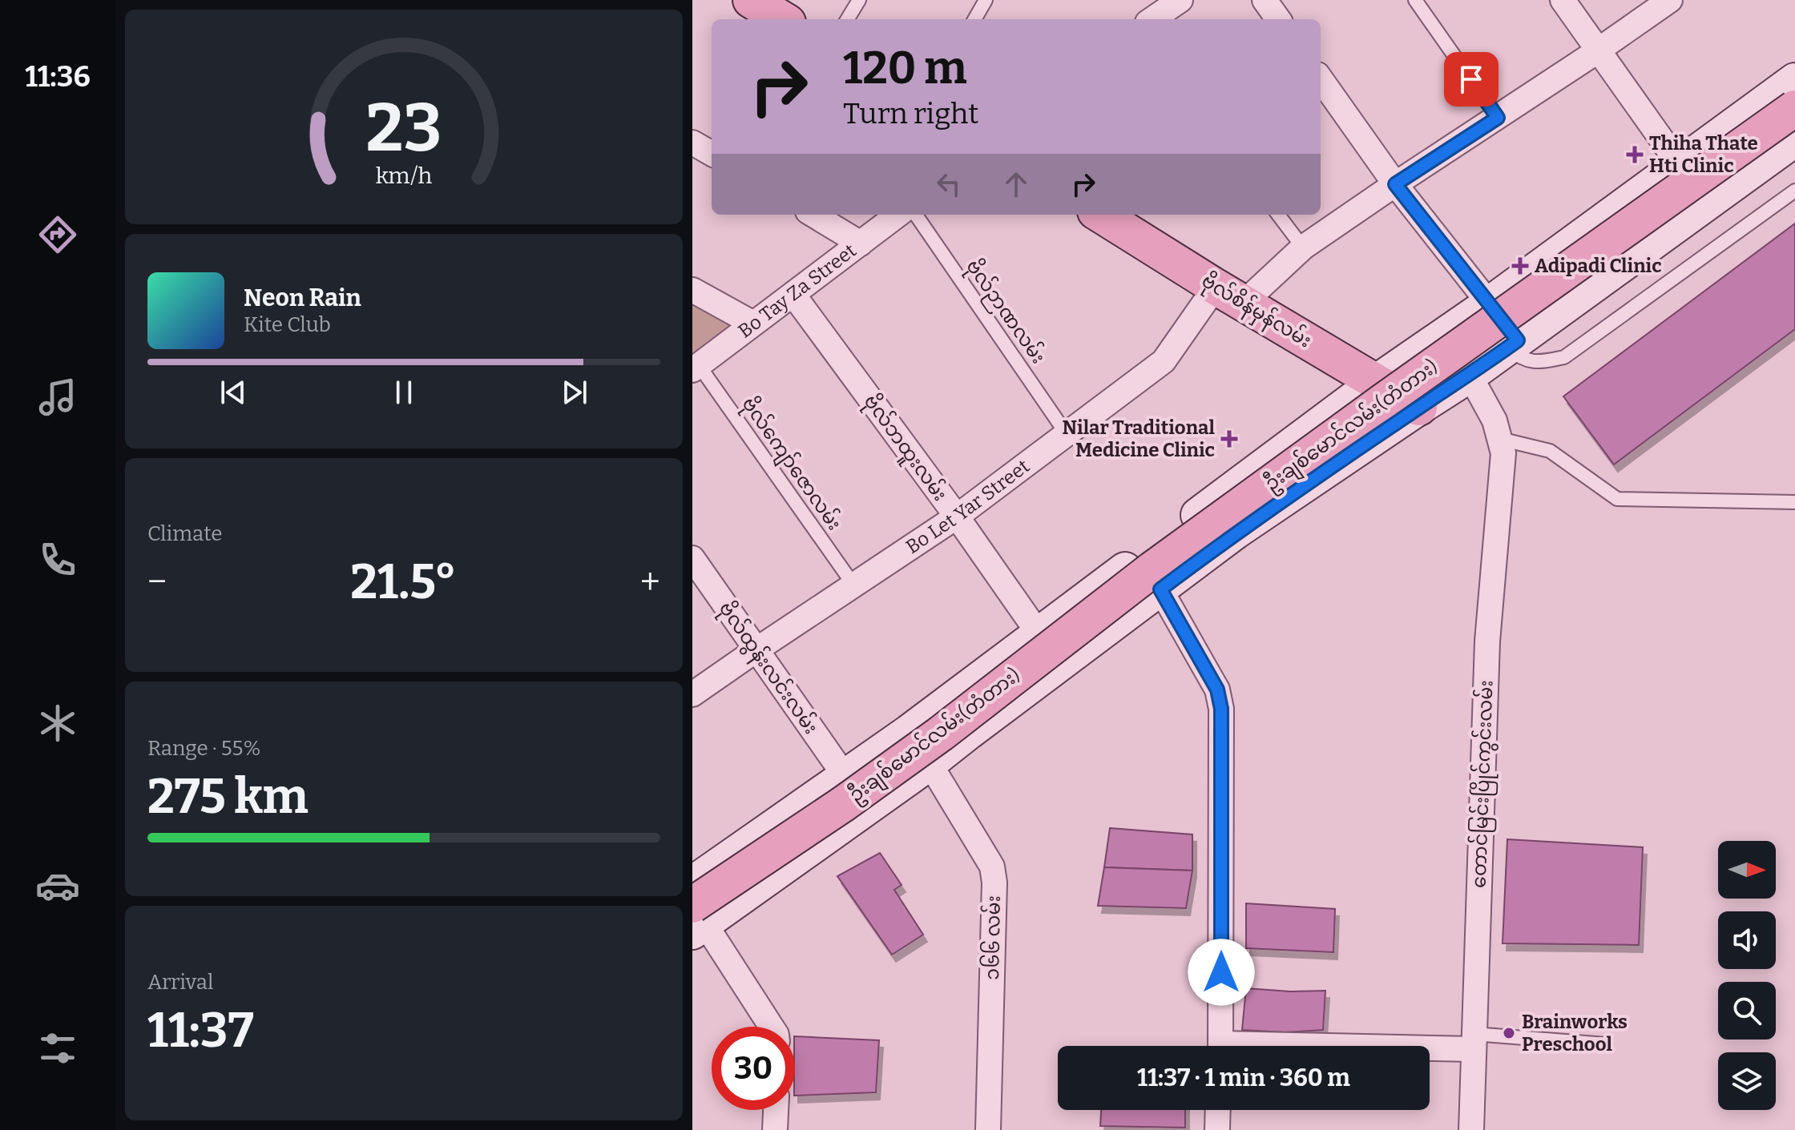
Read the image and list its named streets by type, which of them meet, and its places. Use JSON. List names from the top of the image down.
{
  "streets": {
    "main road": ["ဗိုလ်စိန်မှန်လမ်း", "ဦးချစ်မောင်လမ်း(တံတား)"],
    "street": [
      "Bo Tay Za Street",
      "ဗိုလ်ဘထူးလမ်း",
      "Bo Let Yar Street",
      "ဗိုလ်ထွန်းလင်းလမ်း",
      "တောင်မြင်းပြိုင်ကွင်းလမ်း",
      "၁၆၆ လမ်း"
    ],
    "lane": ["ဗိုလ်ဉာဏလမ်း", "ဗိုလ်ကျော်ဇောလမ်း"]
  },
  "crossings": [
    ["Bo Tay Za Street", "ဗိုလ်ဘထူးလမ်း"],
    ["Bo Tay Za Street", "ဗိုလ်ကျော်ဇောလမ်း"],
    ["ဗိုလ်စိန်မှန်လမ်း", "Bo Let Yar Street"],
    ["ဗိုလ်ဉာဏလမ်း", "Bo Let Yar Street"],
    ["ဗိုလ်ဘထူးလမ်း", "Bo Let Yar Street"],
    ["ဗိုလ်ကျော်ဇောလမ်း", "Bo Let Yar Street"],
    ["Bo Let Yar Street", "ဗိုလ်ထွန်းလင်းလမ်း"]
  ],
  "places": {
    "health": ["Thiha Thate Hti Clinic", "Adipadi Clinic", "Nilar Traditional Medicine Clinic"],
    "other": ["Brainworks Preschool"]
  },
  "north": "right",
  "page": {
    "tabs": "11:36",
    "turn": ["120 m", "Turn right"],
    "song": ["Neon Rain", "Kite Club"],
    "tile": [
      "Climate",
      ["Range · 55%", "275 km"],
      ["Arrival", "11:37"]
    ],
    "heat": ["−", "21.5°", "+"],
    "limit": "30",
    "trip": "11:37 · 1 min · 360 m",
    "gauge": ["23", "km/h"]
  }
}
